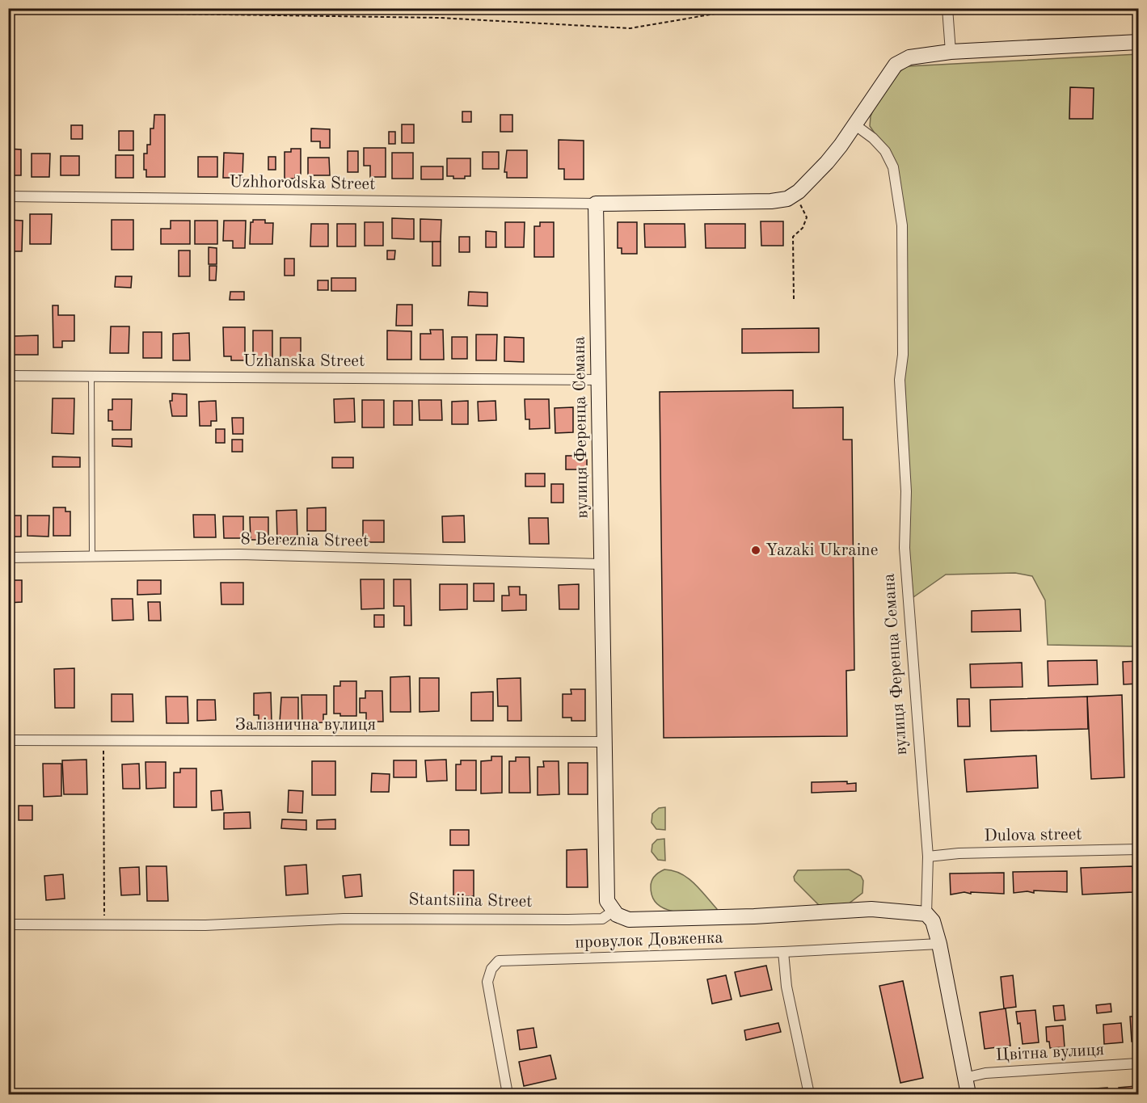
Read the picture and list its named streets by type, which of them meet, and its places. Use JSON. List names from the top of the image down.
{
  "streets": {
    "street": [
      "Uzhhorodska Street",
      "Uzhanska Street",
      "вулиця Ференца Семана",
      "8 Bereznia Street",
      "Залізнична вулиця",
      "Dulova street",
      "Stantsiina Street",
      "провулок Довженка",
      "Цвітна вулиця"
    ]
  },
  "crossings": [
    ["Uzhhorodska Street", "вулиця Ференца Семана"],
    ["Uzhanska Street", "вулиця Ференца Семана"],
    ["вулиця Ференца Семана", "8 Bereznia Street"],
    ["вулиця Ференца Семана", "Залізнична вулиця"],
    ["вулиця Ференца Семана", "Dulova street"],
    ["вулиця Ференца Семана", "Stantsiina Street"],
    ["вулиця Ференца Семана", "провулок Довженка"],
    ["вулиця Ференца Семана", "Цвітна вулиця"]
  ],
  "places": ["Yazaki Ukraine"]
}
